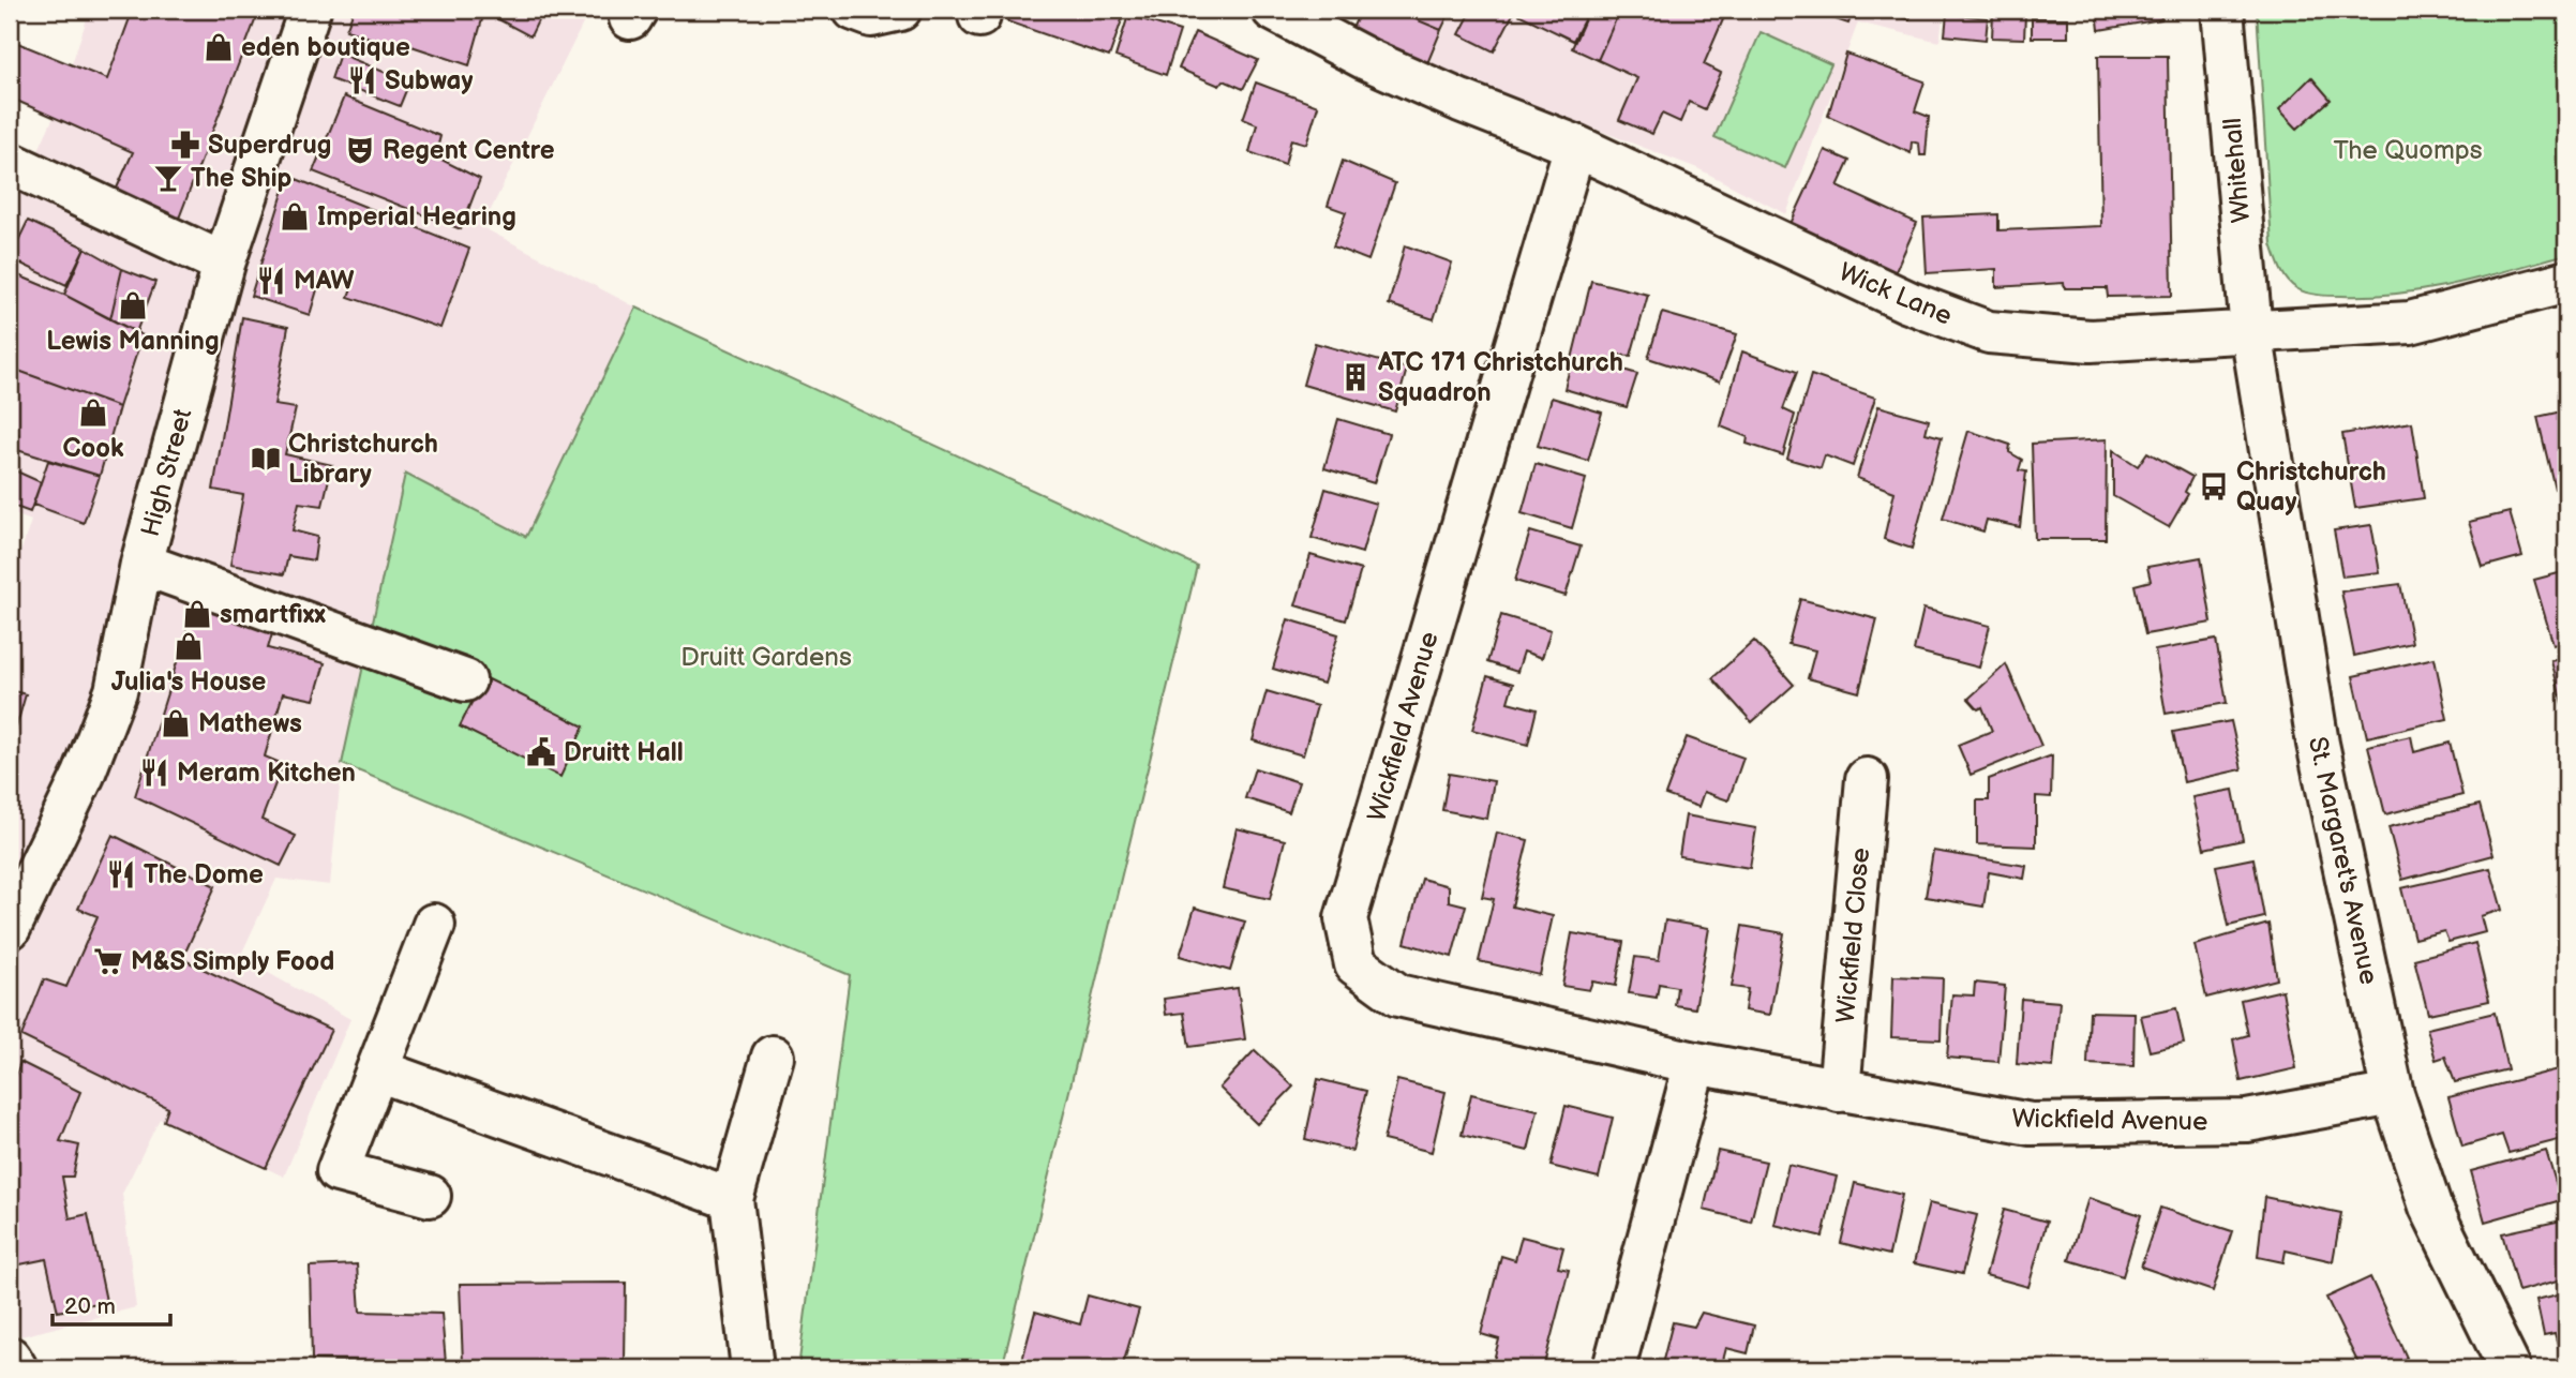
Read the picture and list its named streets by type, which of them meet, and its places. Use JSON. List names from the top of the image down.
{
  "streets": {
    "street": [
      "Whitehall",
      "Wick Lane",
      "High Street",
      "Wickfield Avenue",
      "St. Margaret's Avenue",
      "Wickfield Close"
    ]
  },
  "crossings": [
    ["Whitehall", "Wick Lane"],
    ["Whitehall", "St. Margaret's Avenue"],
    ["Wick Lane", "Wickfield Avenue"],
    ["Wick Lane", "St. Margaret's Avenue"],
    ["Wickfield Avenue", "St. Margaret's Avenue"],
    ["Wickfield Avenue", "Wickfield Close"]
  ],
  "parks": ["The Quomps", "Druitt Gardens"],
  "places": {
    "shop": [
      "eden boutique",
      "Imperial Hearing",
      "Lewis Manning",
      "Cook",
      "smartfixx",
      "Julia's House",
      "Mathews"
    ],
    "restaurant": [
      "Subway",
      "MAW",
      "Meram Kitchen",
      "The Dome"
    ],
    "pharmacy": ["Superdrug"],
    "theatre": ["Regent Centre"],
    "bar": ["The Ship"],
    "building": ["ATC 171 Christchurch Squadron"],
    "library": ["Christchurch Library"],
    "bus stop": ["Christchurch Quay"],
    "public building": ["Druitt Hall"],
    "supermarket": ["M&S Simply Food"]
  },
  "scale_bar": "20 m"
}
